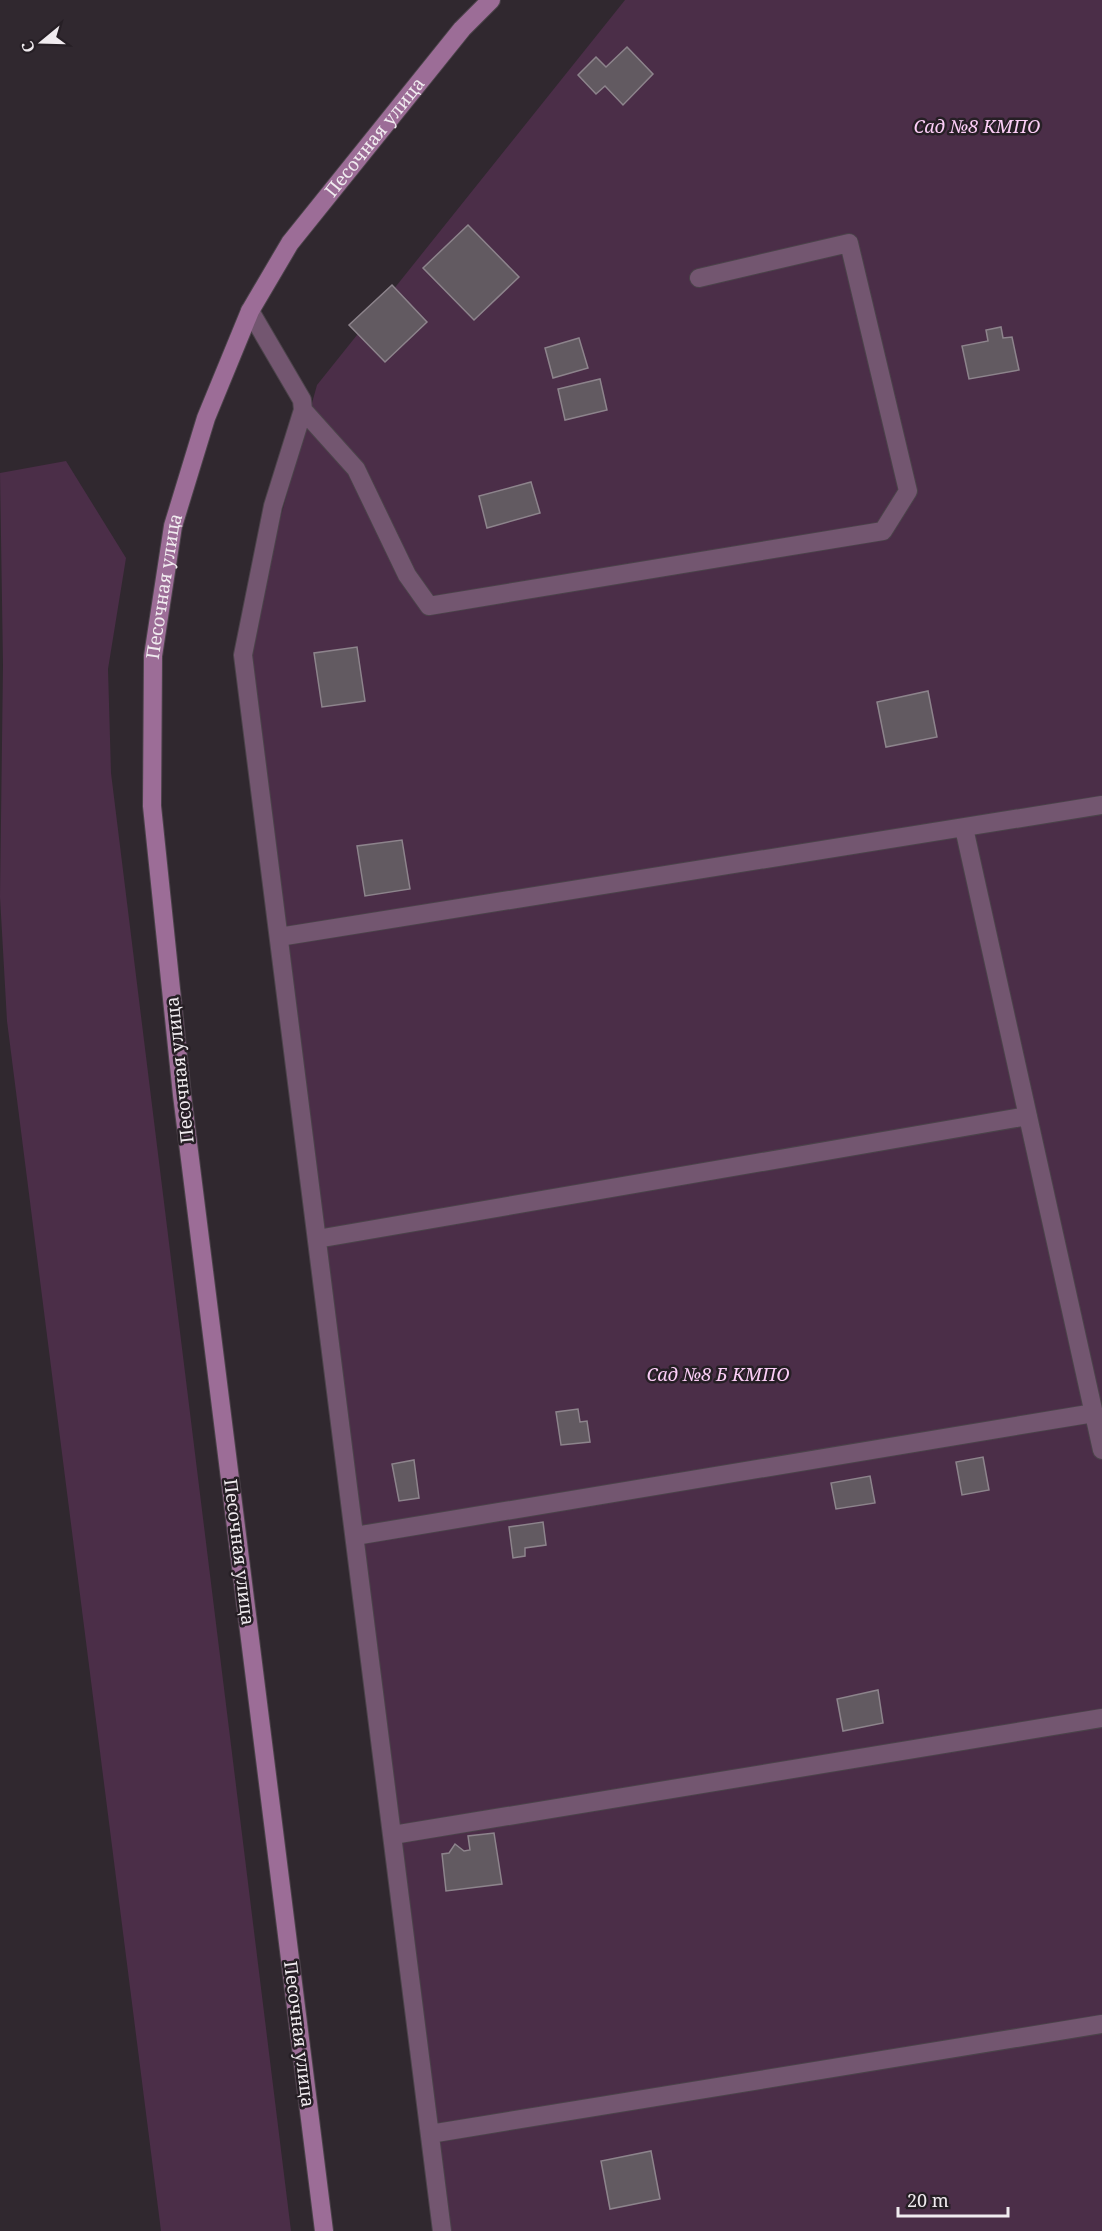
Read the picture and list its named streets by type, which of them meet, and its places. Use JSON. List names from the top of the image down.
{
  "streets": {
    "main road": ["Песочная улица"]
  },
  "parks": ["Сад №8 КМПО", "Сад №8 Б КМПО"],
  "scale_bar": "20 m",
  "north": "left"
}
